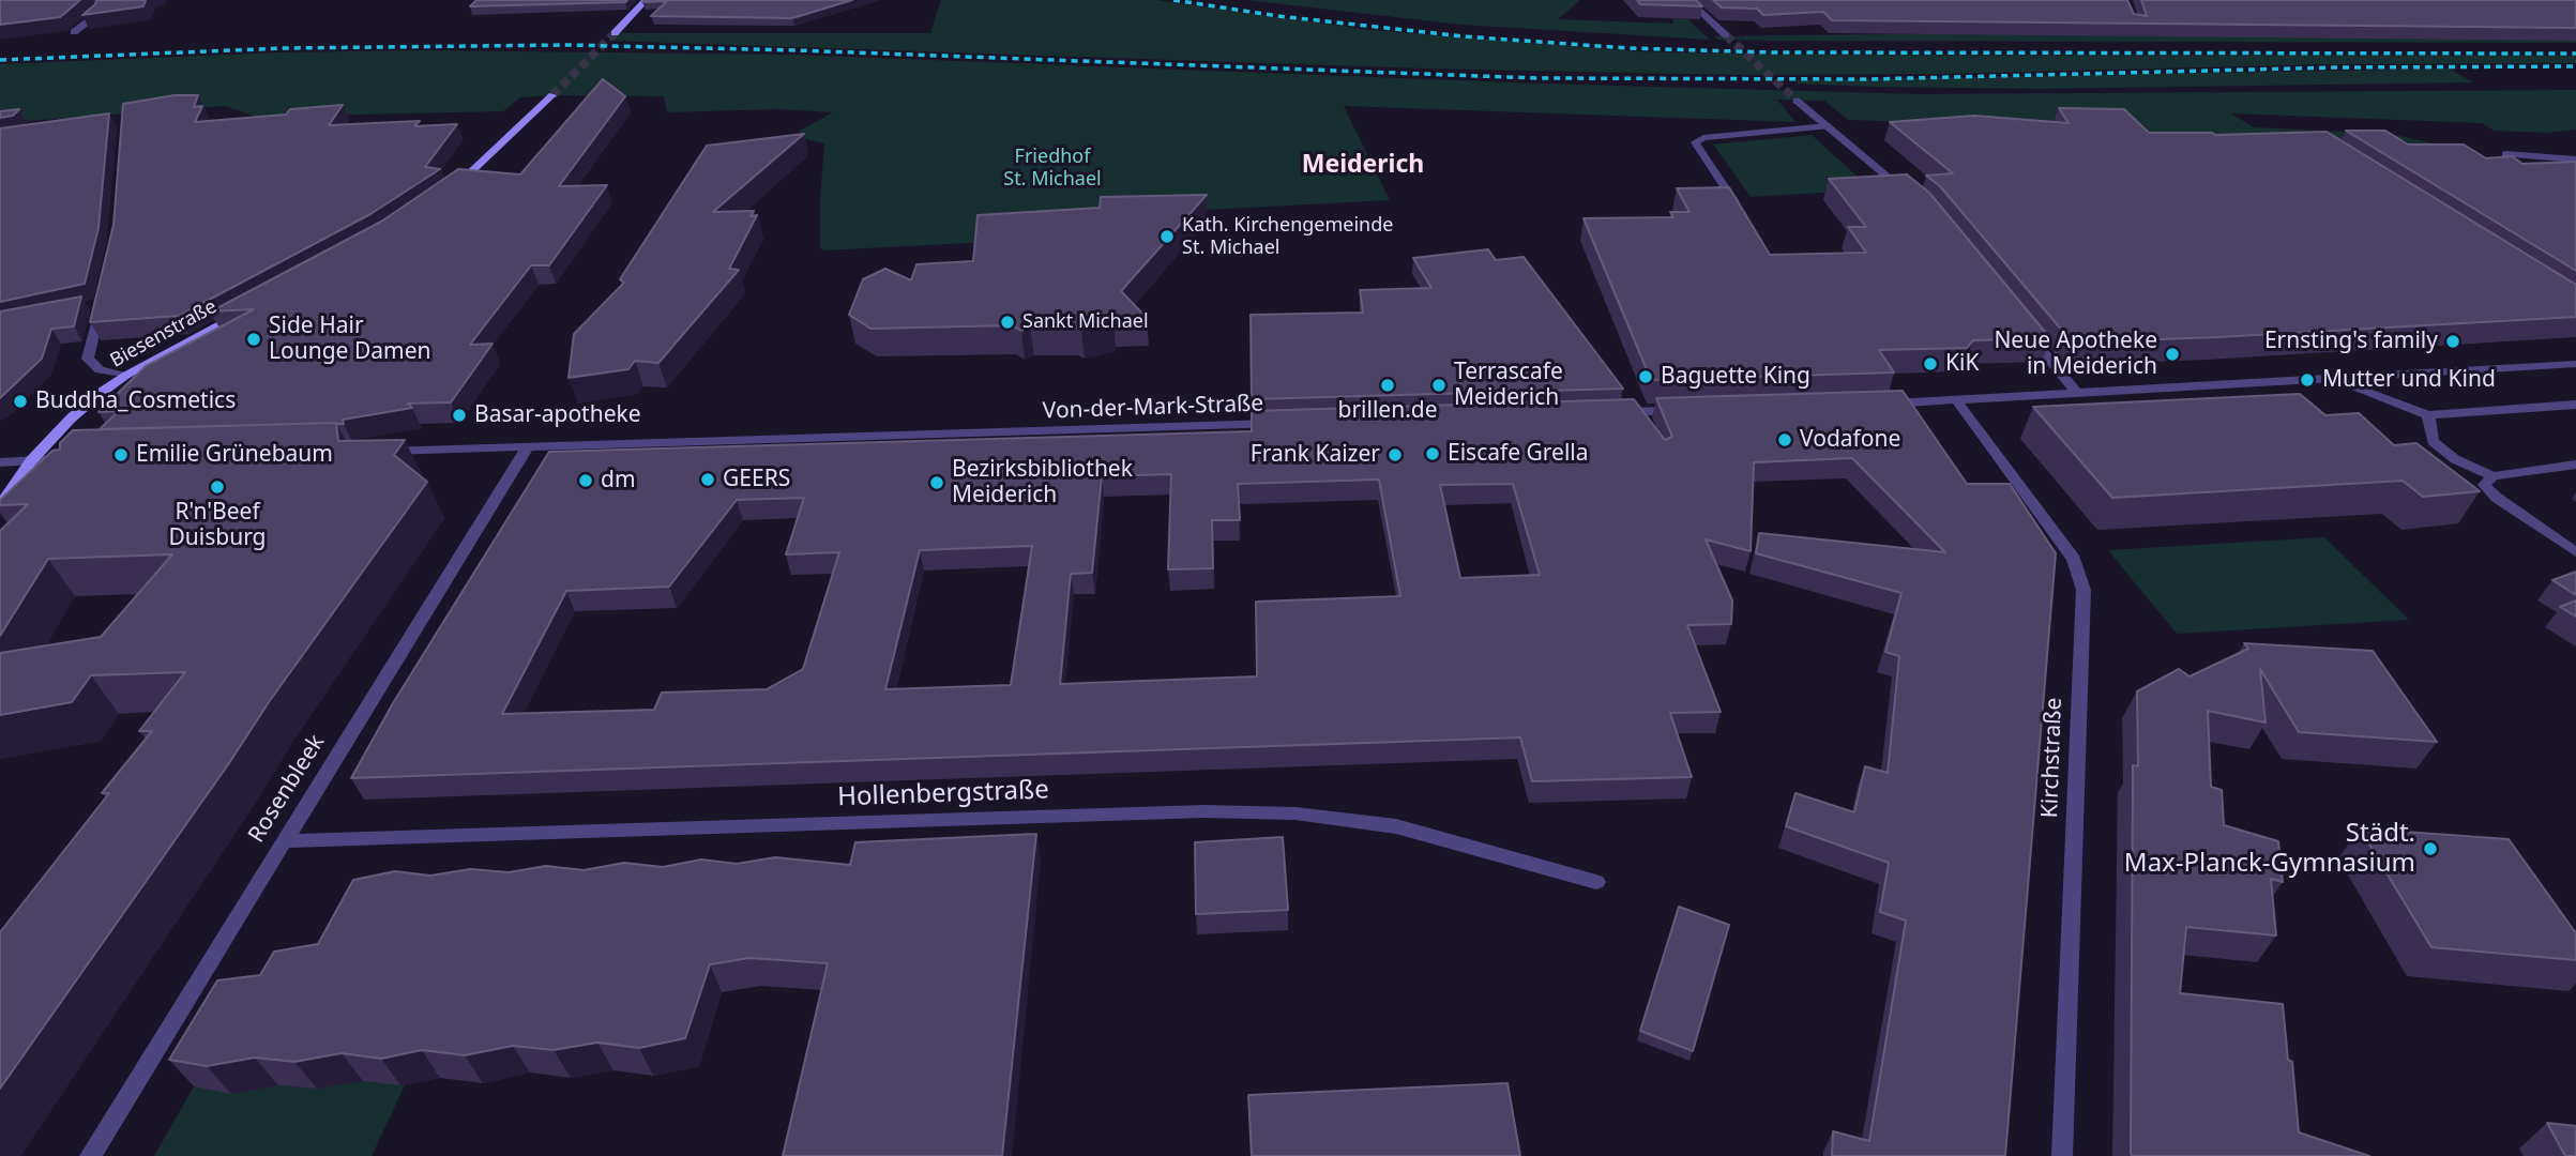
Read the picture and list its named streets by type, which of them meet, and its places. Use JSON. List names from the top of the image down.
{
  "streets": {
    "street": [
      "Biesenstraße",
      "Von-der-Mark-Straße",
      "Kirchstraße",
      "Rosenbleek",
      "Hollenbergstraße"
    ]
  },
  "crossings": [
    ["Von-der-Mark-Straße", "Rosenbleek"],
    ["Rosenbleek", "Hollenbergstraße"]
  ],
  "districts": ["Meiderich"],
  "parks": ["Friedhof St. Michael"],
  "places": [
    "Kath. Kirchengemeinde St. Michael",
    "Sankt Michael",
    "Side Hair Lounge Damen",
    "Ernsting's family",
    "Neue Apotheke in Meiderich",
    "KiK",
    "Baguette King",
    "Mutter und Kind",
    "brillen.de",
    "Terrascafe Meiderich",
    "Buddha_Cosmetics",
    "Basar-apotheke",
    "Vodafone",
    "Eiscafe Grella",
    "Emilie Grünebaum",
    "Frank Kaizer",
    "GEERS",
    "dm",
    "Bezirksbibliothek Meiderich",
    "R'n'Beef Duisburg",
    "Städt. Max-Planck-Gymnasium"
  ]
}
